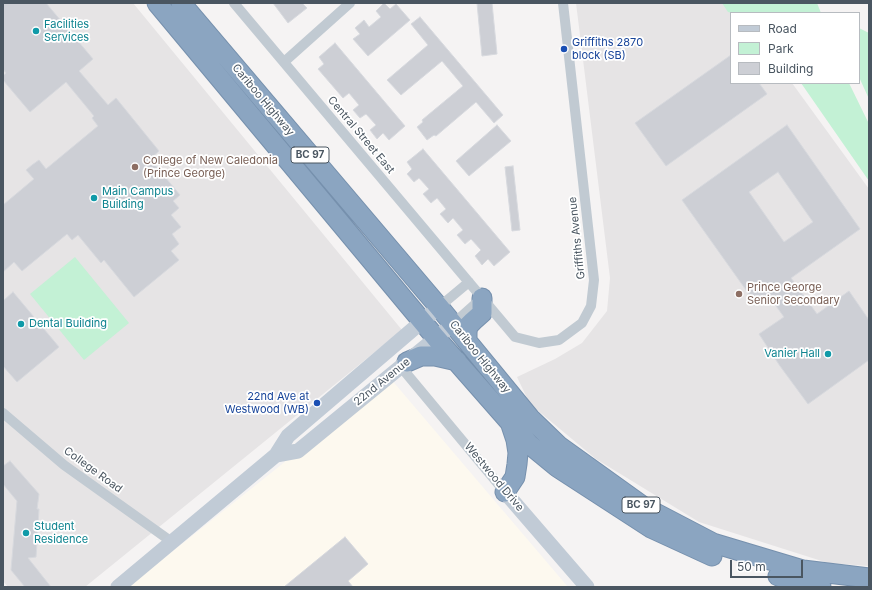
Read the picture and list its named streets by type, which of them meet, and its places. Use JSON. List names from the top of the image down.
{
  "streets": {
    "highway": ["Cariboo Highway", "BC 97"],
    "street": [
      "Central Street East",
      "Griffiths Avenue",
      "22nd Avenue",
      "College Road",
      "Westwood Drive"
    ]
  },
  "crossings": [
    ["Cariboo Highway", "22nd Avenue"],
    ["Central Street East", "Griffiths Avenue"],
    ["Central Street East", "22nd Avenue"],
    ["Griffiths Avenue", "22nd Avenue"],
    ["22nd Avenue", "College Road"],
    ["22nd Avenue", "Westwood Drive"]
  ],
  "places": [
    "Facilities Services",
    "Griffiths 2870 block (SB)",
    "College of New Caledonia (Prince George)",
    "Main Campus Building",
    "Prince George Senior Secondary",
    "Dental Building",
    "Vanier Hall",
    "22nd Ave at Westwood (WB)",
    "Student Residence"
  ],
  "legend": ["Road", "Park", "Building"],
  "scale_bar": "50 m"
}
